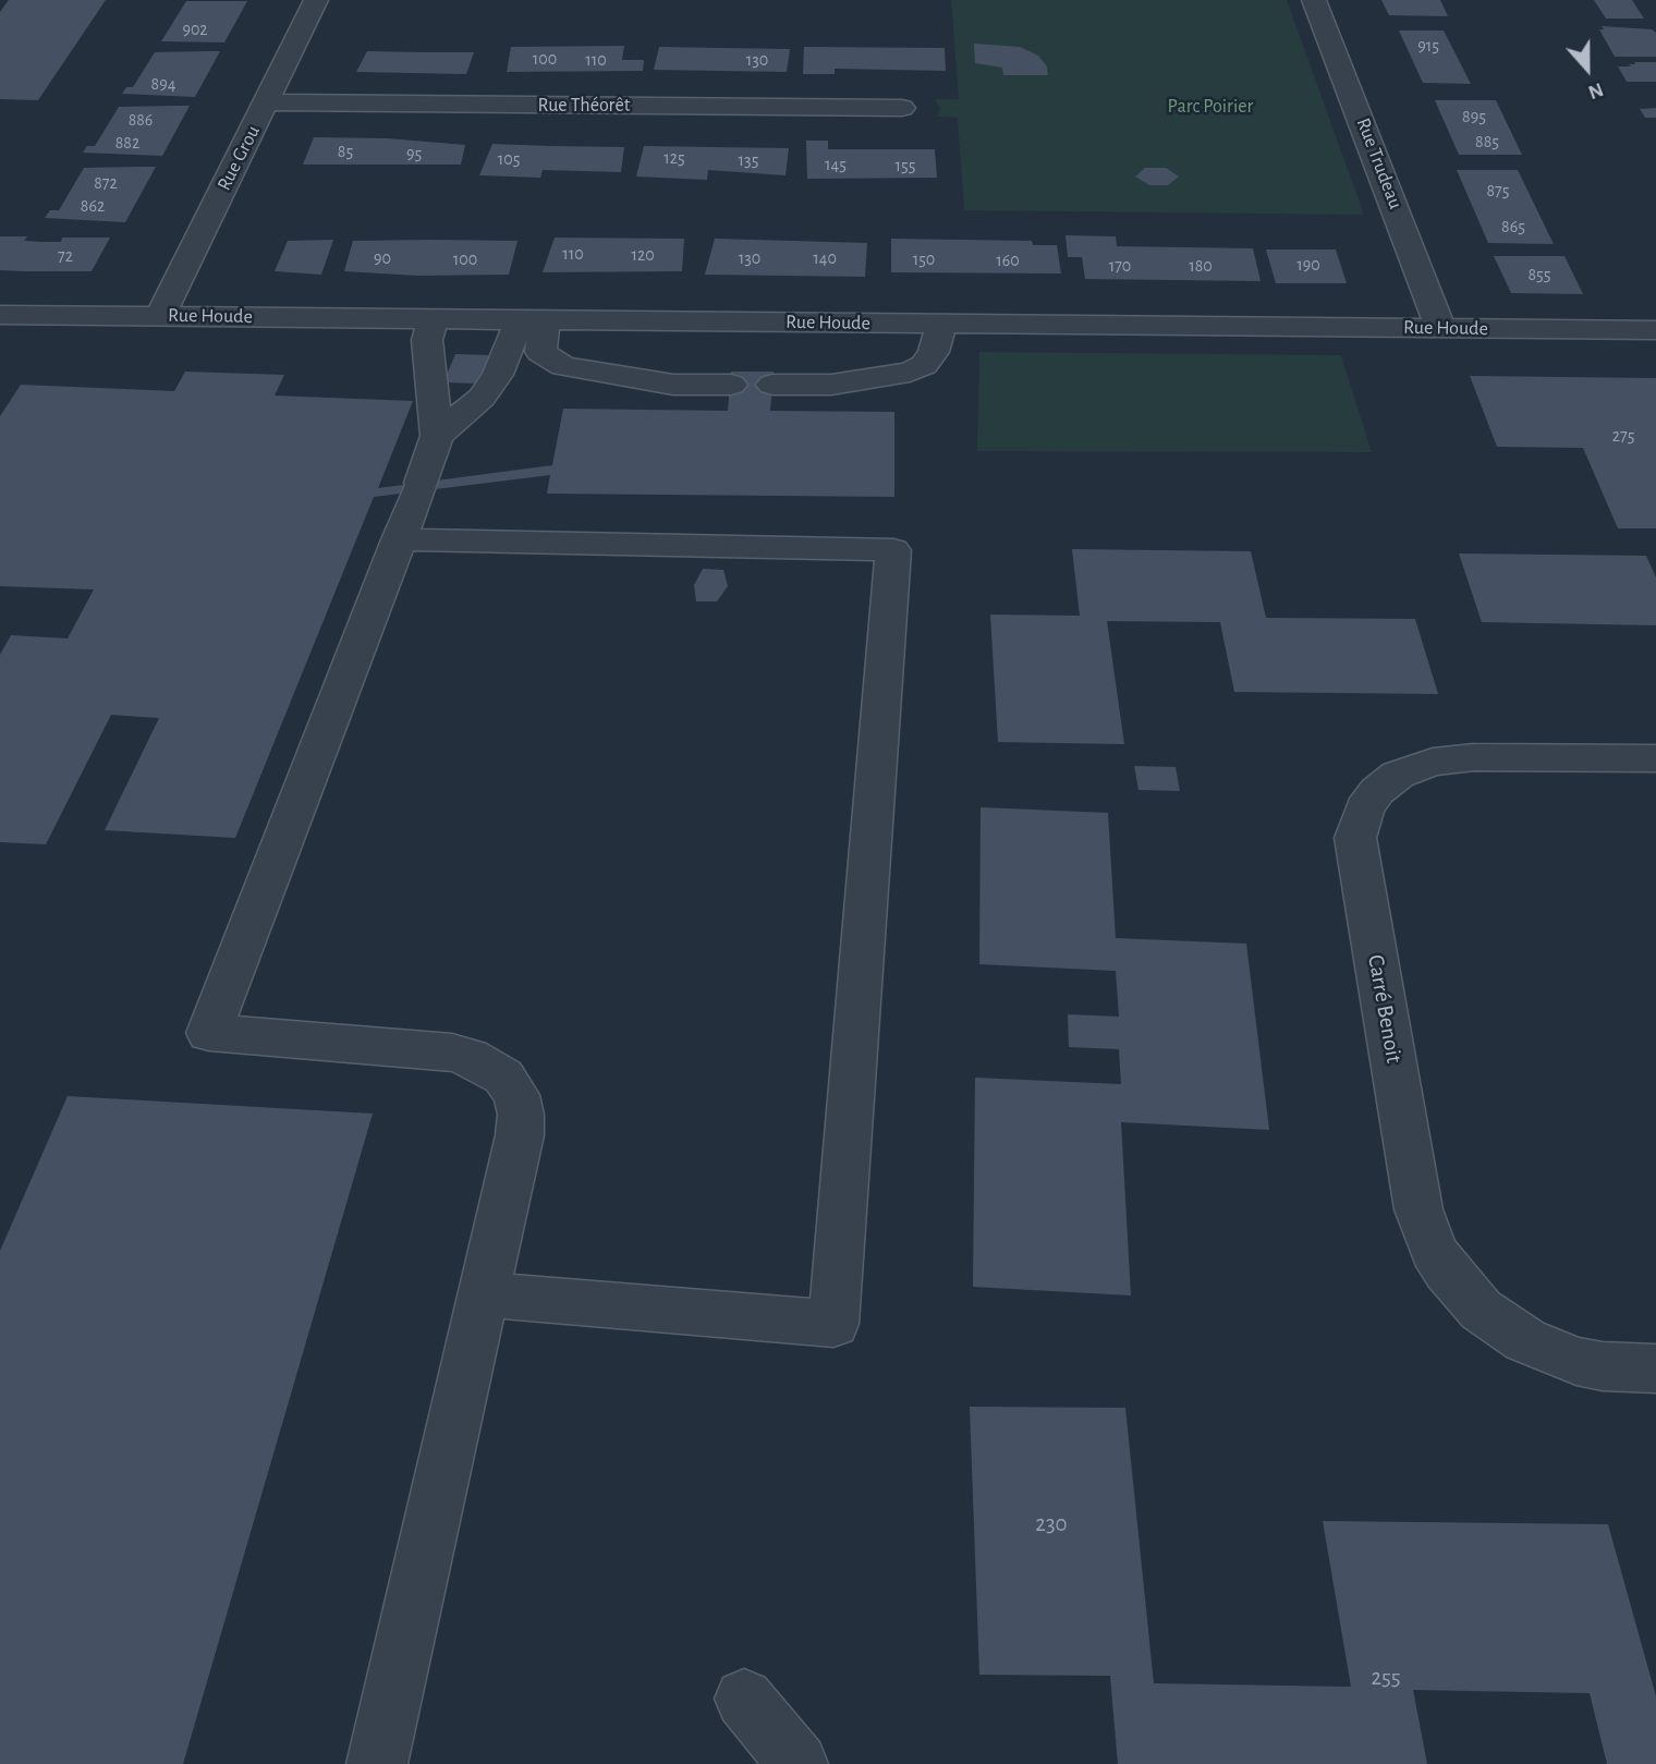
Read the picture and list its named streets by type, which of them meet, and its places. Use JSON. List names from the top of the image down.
{
  "streets": {
    "street": [
      "Rue Théorêt",
      "Rue Grou",
      "Rue Trudeau",
      "Rue Houde",
      "Carré Benoit"
    ]
  },
  "crossings": [
    ["Rue Théorêt", "Rue Grou"],
    ["Rue Grou", "Rue Houde"],
    ["Rue Trudeau", "Rue Houde"]
  ],
  "parks": ["Parc Poirier"],
  "house_numbers": [
    "902",
    "915",
    "100",
    "110",
    "130",
    "894",
    "895",
    "886",
    "885",
    "882",
    "85",
    "95",
    "125",
    "105",
    "135",
    "145",
    "155",
    "872",
    "875",
    "862",
    "865",
    "110",
    "120",
    "72",
    "90",
    "130",
    "140",
    "100",
    "150",
    "160",
    "190",
    "170",
    "180",
    "855",
    "275",
    "230",
    "255"
  ],
  "north": "bottom"
}
